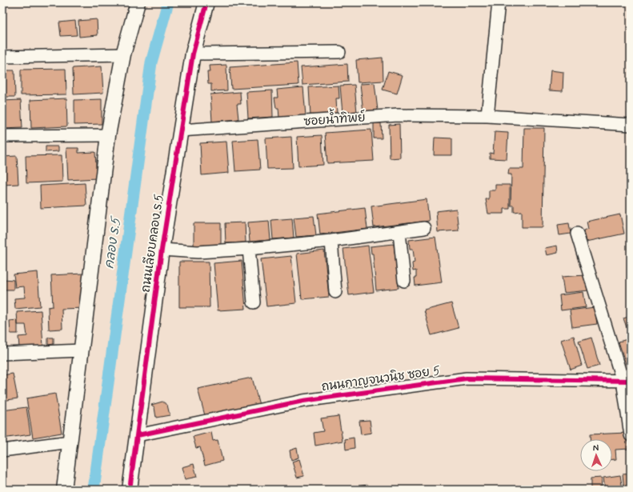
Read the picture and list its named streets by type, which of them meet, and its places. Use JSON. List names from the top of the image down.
{
  "streets": {
    "street": ["ซอยน้ำทิพย์", "ถนนเลียบคลอง ร.5", "ถนนกาญจนวนิช ซอย 5"]
  },
  "crossings": [
    ["ซอยน้ำทิพย์", "ถนนเลียบคลอง ร.5"],
    ["ถนนเลียบคลอง ร.5", "ถนนกาญจนวนิช ซอย 5"]
  ],
  "water": ["คลอง ร.5"],
  "north": "top"
}
